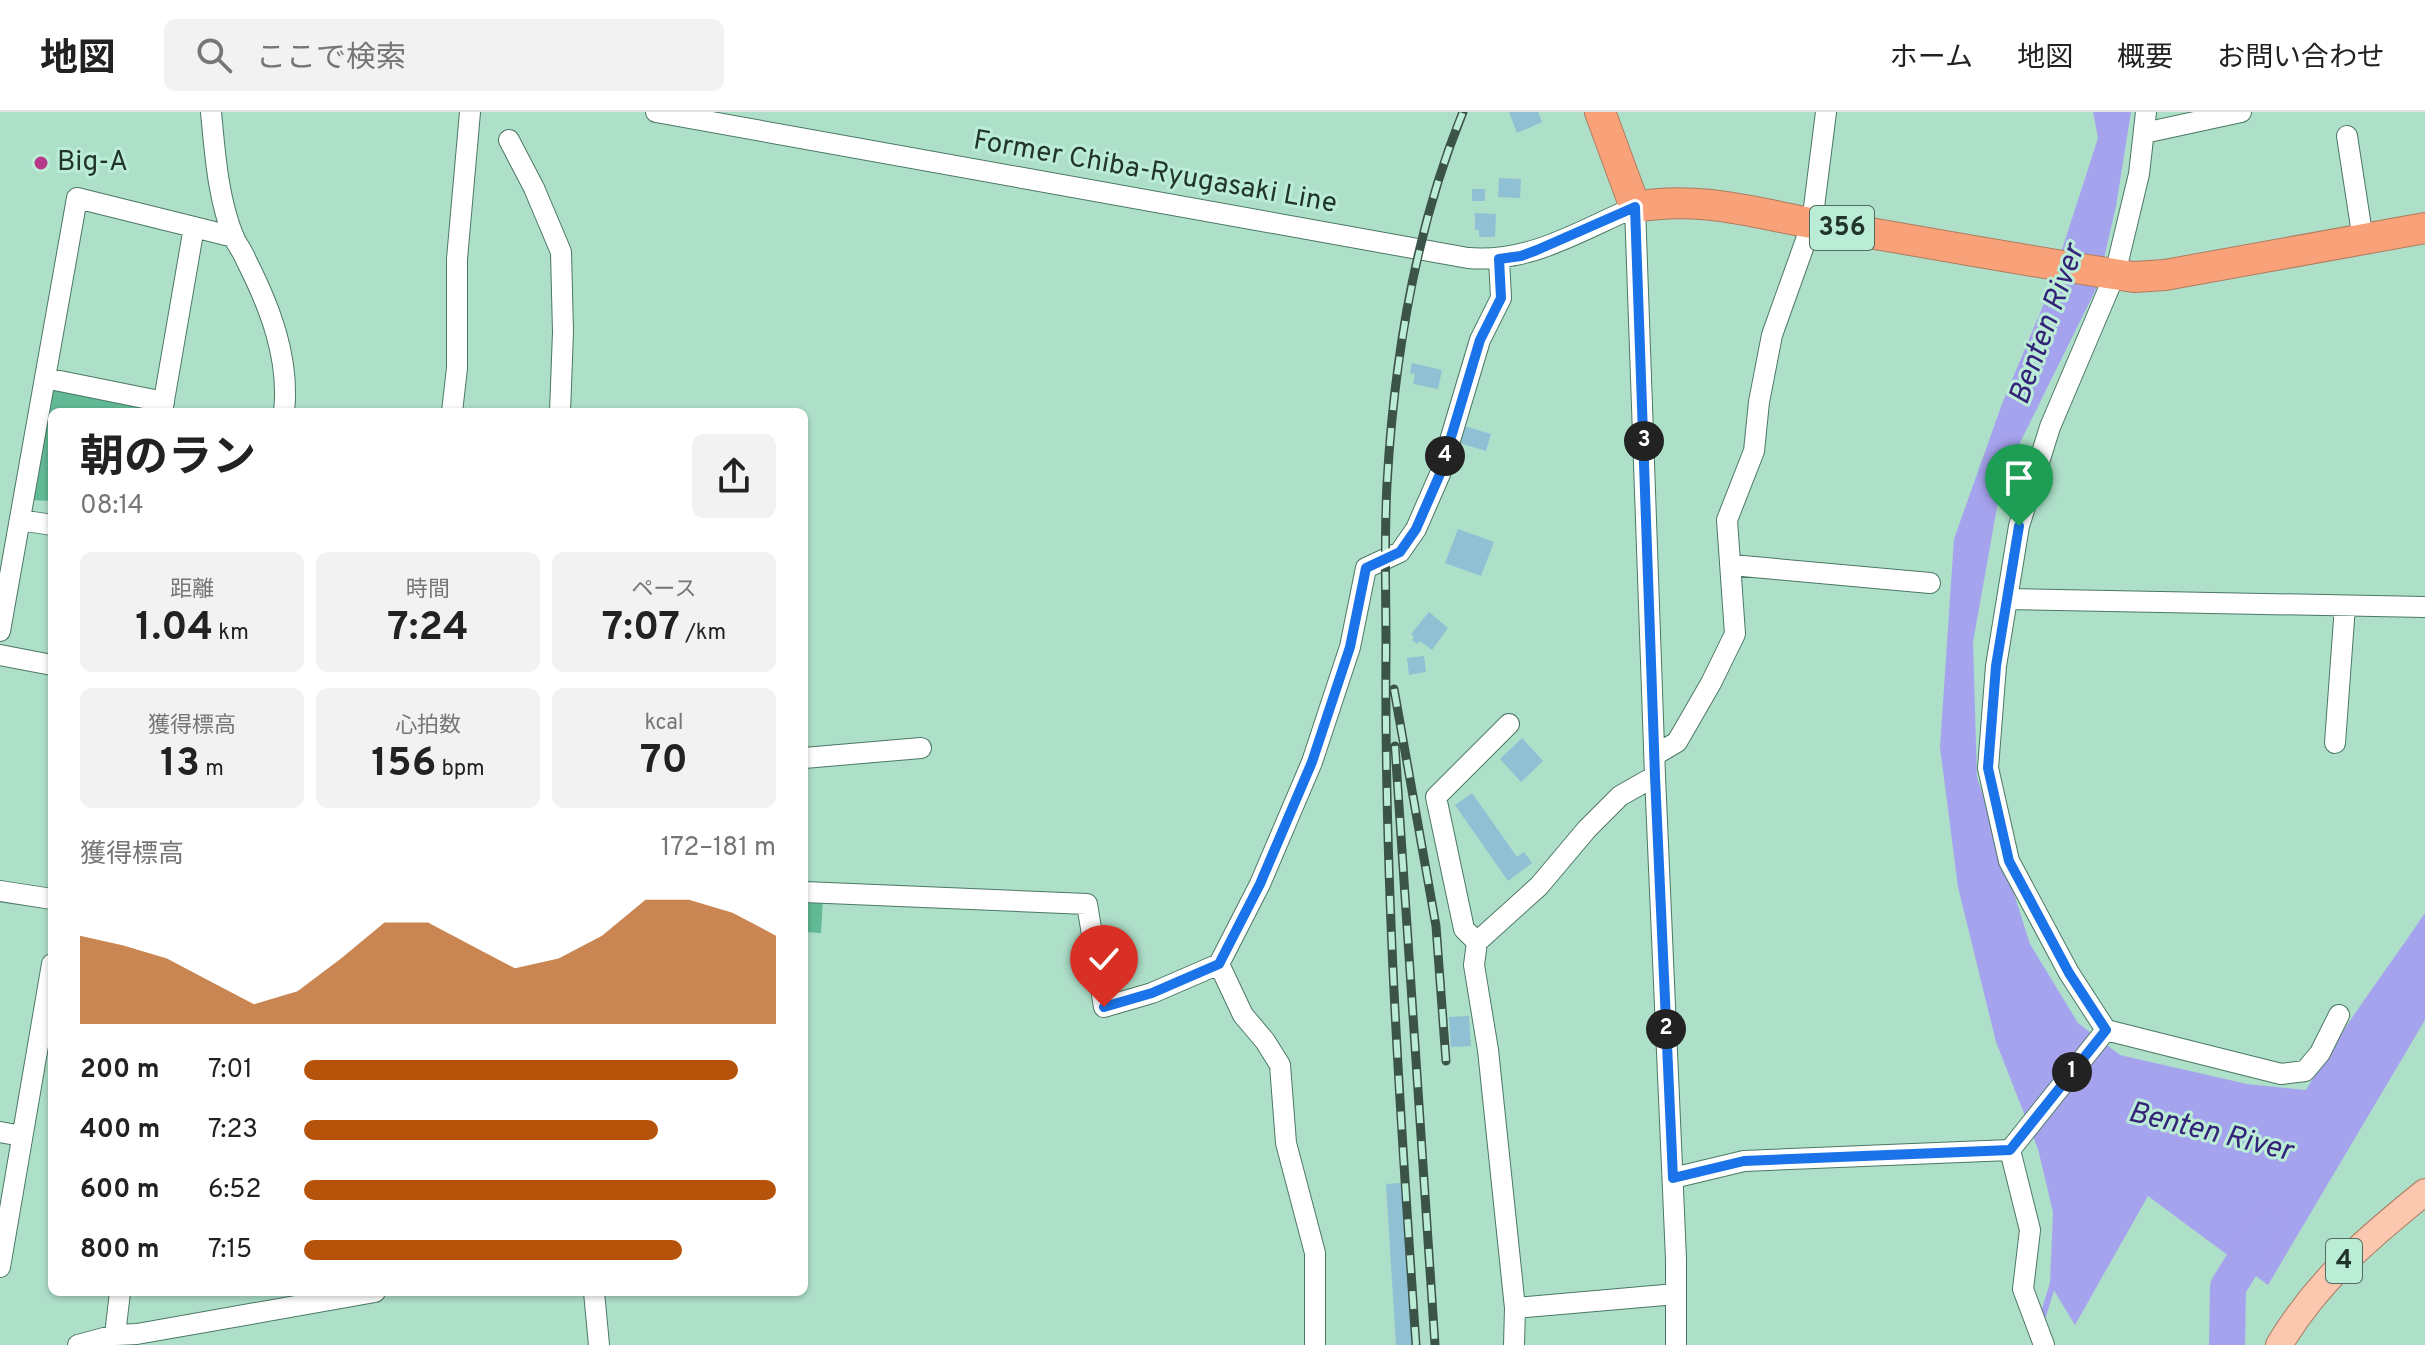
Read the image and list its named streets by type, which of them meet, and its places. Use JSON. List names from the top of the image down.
{
  "streets": {
    "highway": ["356"],
    "main road": ["4"],
    "street": ["Former Chiba-Ryugasaki Line"]
  },
  "crossings": [
    ["Former Chiba-Ryugasaki Line", "356"]
  ],
  "water": ["Benten River"],
  "places": ["Big-A"],
  "page": {
    "header": "地図",
    "search": "ここで検索",
    "nav": [
      "ホーム",
      "地図",
      "概要",
      "お問い合わせ"
    ],
    "heading": ["朝のラン", "08:14"],
    "pins": [
      "3",
      "4",
      "2",
      "1"
    ],
    "stats": [
      ["距離", "1.04 km"],
      ["時間", "7:24"],
      ["ペース", "7:07 /km"],
      ["獲得標高", "13 m"],
      ["心拍数", "156 bpm"],
      ["kcal", "70"]
    ],
    "chart": ["獲得標高", "172–181 m"],
    "list": [
      {
        "name": "200 m",
        "note": "7:01"
      },
      {
        "name": "400 m",
        "note": "7:23"
      },
      {
        "name": "600 m",
        "note": "6:52"
      },
      {
        "name": "800 m",
        "note": "7:15"
      }
    ]
  }
}
